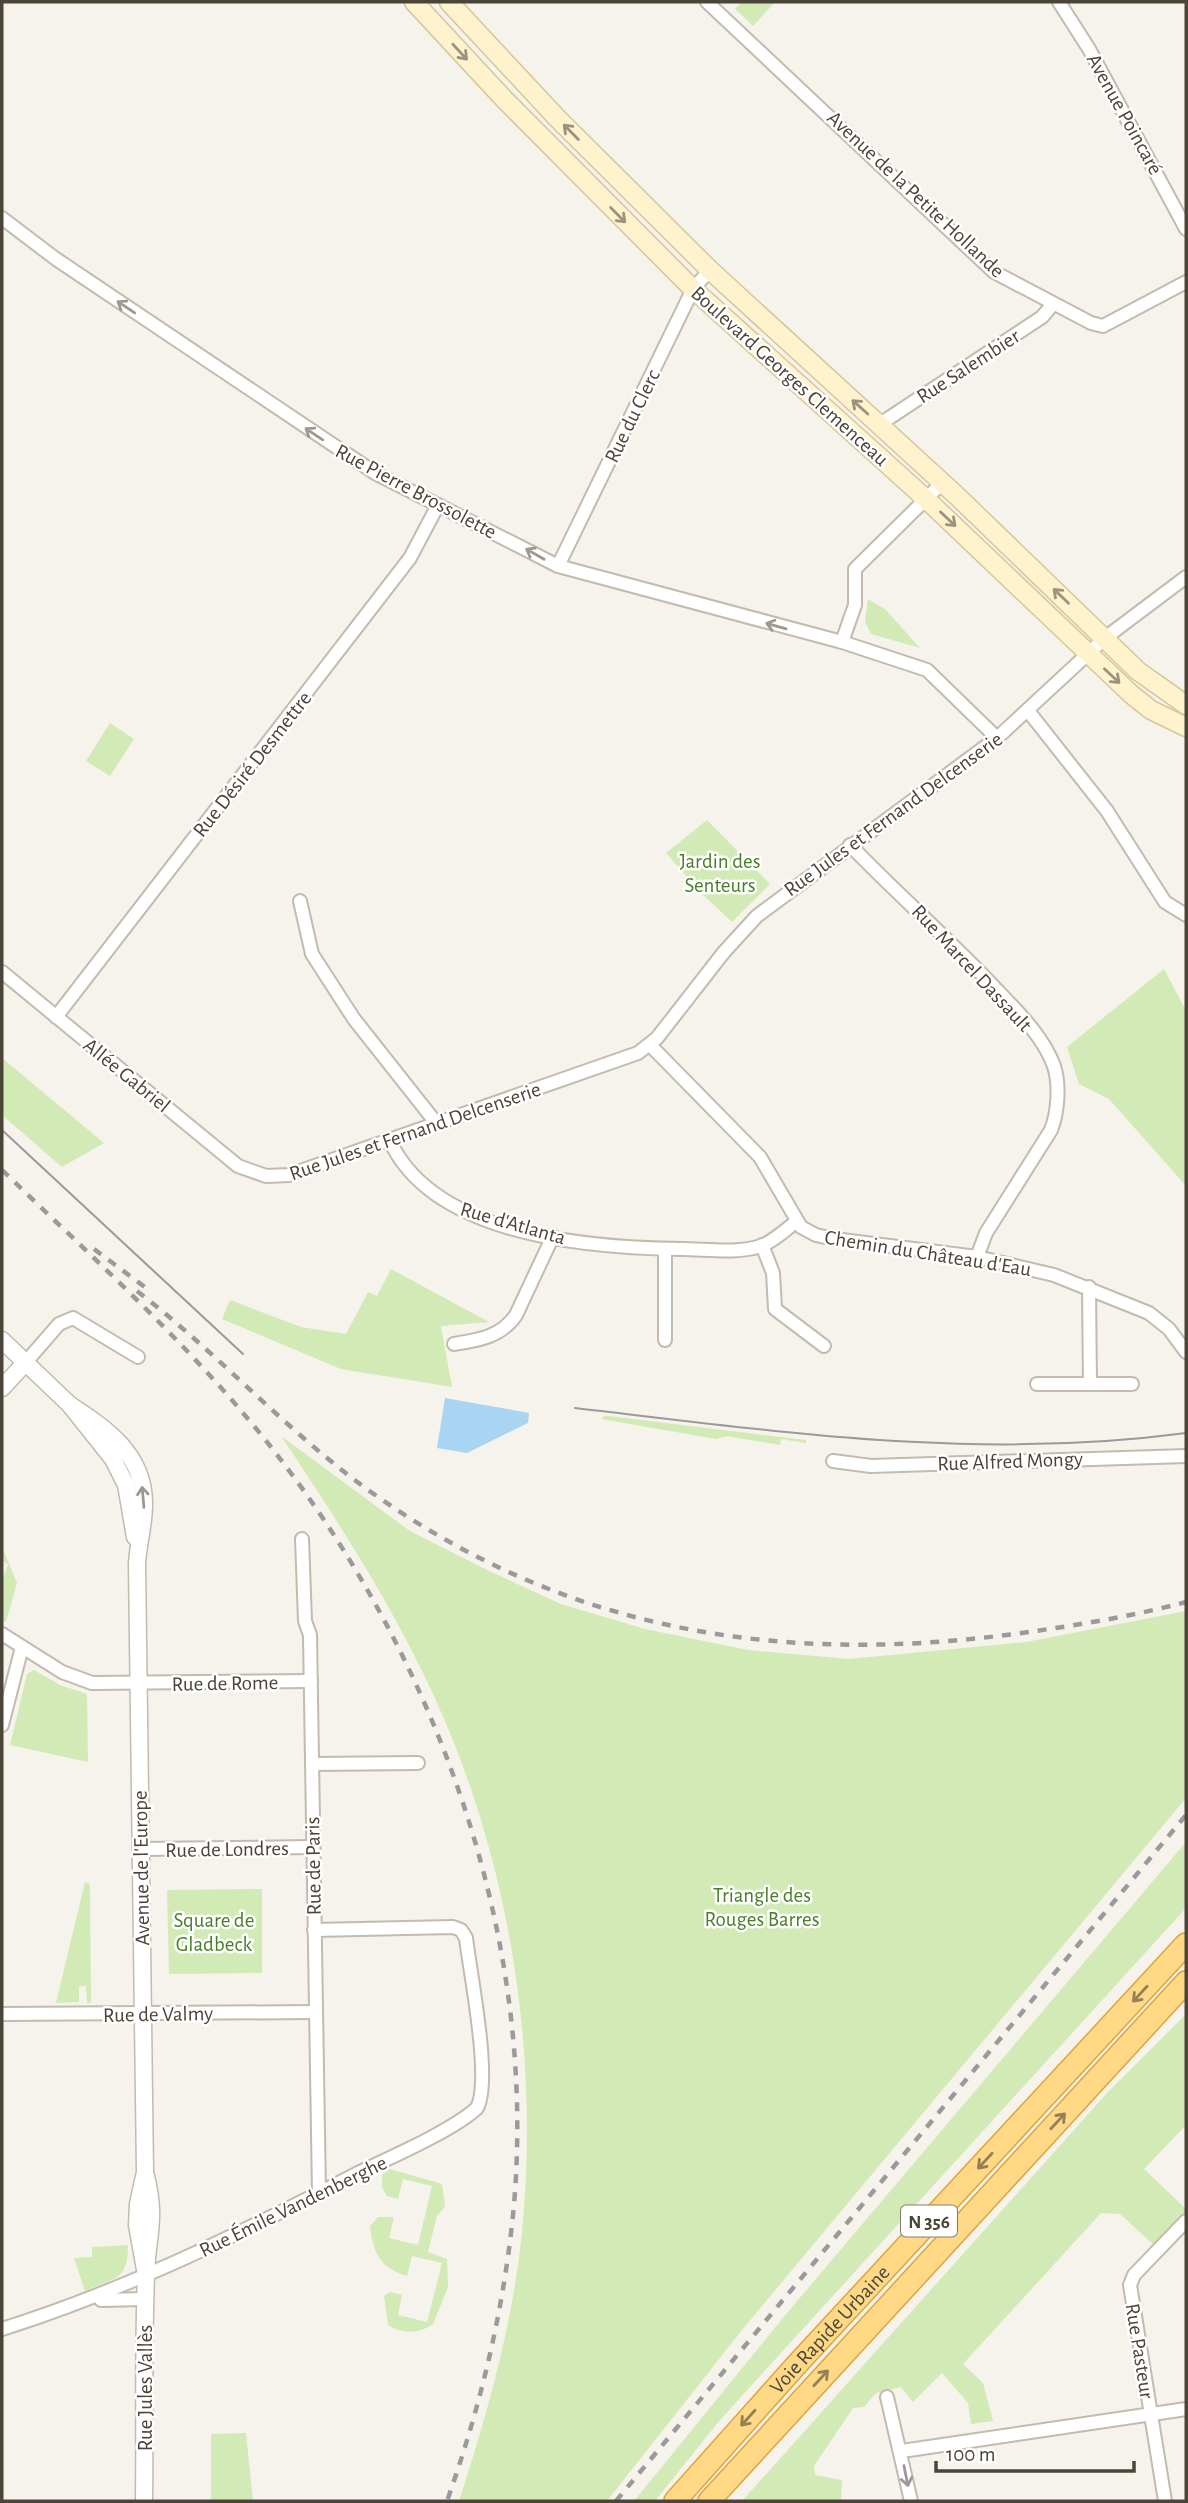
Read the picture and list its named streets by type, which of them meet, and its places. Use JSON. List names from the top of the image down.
{
  "streets": {
    "highway": ["N 356", "Voie Rapide Urbaine"],
    "main road": ["Boulevard Georges Clemenceau"],
    "street": [
      "Avenue Poincaré",
      "Avenue de la Petite Hollande",
      "Rue Salembier",
      "Rue du Clerc",
      "Rue Pierre Brossolette",
      "Rue Désiré Desmettre",
      "Rue Jules et Fernand Delcenserie",
      "Rue Marcel Dassault",
      "Allée Gabriel",
      "Rue d'Atlanta",
      "Chemin du Château d'Eau",
      "Rue Alfred Mongy",
      "Rue de Rome",
      "Rue de Londres",
      "Rue de Paris",
      "Avenue de l'Europe",
      "Rue de Valmy",
      "Rue Émile Vandenberghe",
      "Rue Pasteur",
      "Rue Jules Vallès"
    ]
  },
  "crossings": [
    ["Avenue de la Petite Hollande", "Rue Salembier"],
    ["Rue Salembier", "Boulevard Georges Clemenceau"],
    ["Boulevard Georges Clemenceau", "Rue du Clerc"],
    ["Boulevard Georges Clemenceau", "Rue Jules et Fernand Delcenserie"],
    ["Rue du Clerc", "Rue Pierre Brossolette"],
    ["Rue Pierre Brossolette", "Rue Désiré Desmettre"],
    ["Rue Pierre Brossolette", "Rue Jules et Fernand Delcenserie"],
    ["Rue Désiré Desmettre", "Allée Gabriel"],
    ["Rue Jules et Fernand Delcenserie", "Rue Marcel Dassault"],
    ["Rue Jules et Fernand Delcenserie", "Allée Gabriel"],
    ["Rue Jules et Fernand Delcenserie", "Rue d'Atlanta"],
    ["Rue Jules et Fernand Delcenserie", "Chemin du Château d'Eau"],
    ["Rue Marcel Dassault", "Chemin du Château d'Eau"],
    ["Rue d'Atlanta", "Chemin du Château d'Eau"],
    ["Rue de Rome", "Rue de Paris"],
    ["Rue de Rome", "Avenue de l'Europe"],
    ["Rue de Londres", "Rue de Paris"],
    ["Rue de Londres", "Avenue de l'Europe"],
    ["Rue de Paris", "Rue de Valmy"],
    ["Rue de Paris", "Rue Émile Vandenberghe"],
    ["Avenue de l'Europe", "Rue de Valmy"],
    ["Avenue de l'Europe", "Rue Émile Vandenberghe"],
    ["Avenue de l'Europe", "Rue Jules Vallès"],
    ["Rue Émile Vandenberghe", "Rue Jules Vallès"]
  ],
  "one_way": ["Rue Pierre Brossolette"],
  "parks": ["Jardin des Senteurs", "Triangle des Rouges Barres", "Square de Gladbeck"],
  "scale_bar": "100 m"
}
